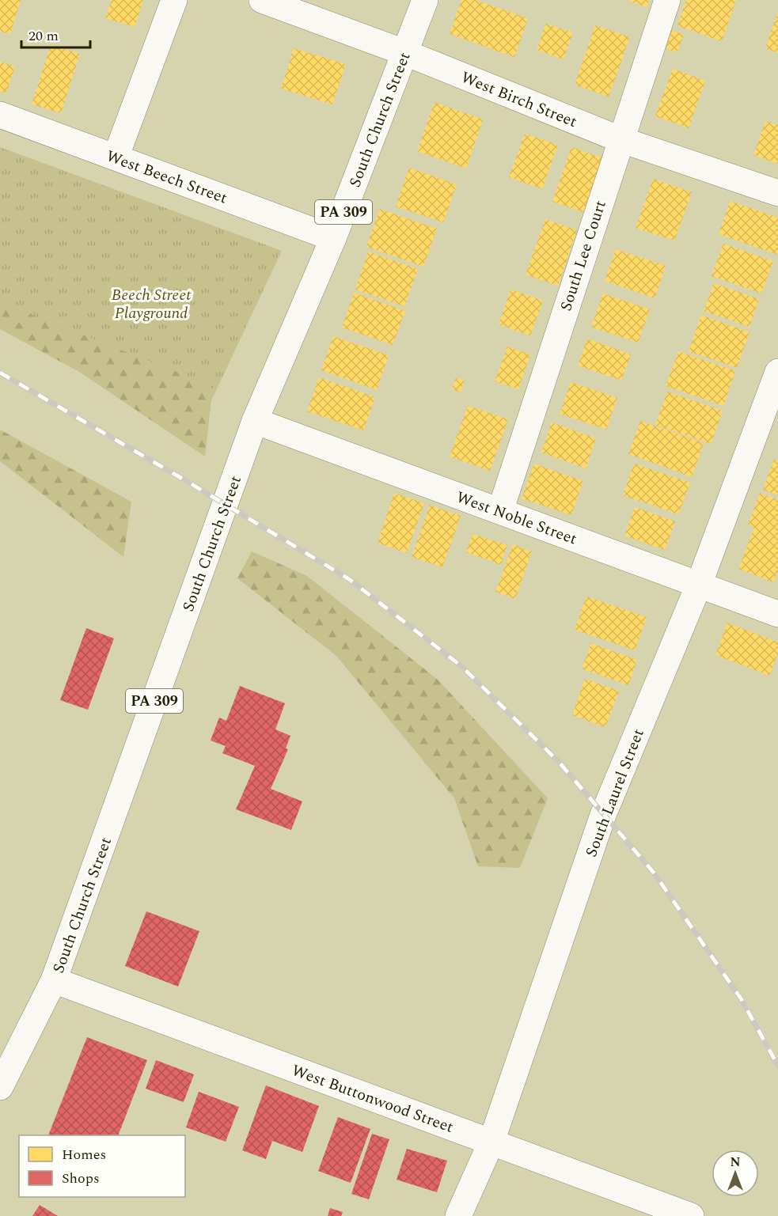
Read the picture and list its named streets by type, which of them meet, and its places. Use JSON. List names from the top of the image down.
{
  "streets": {
    "main road": [
      "West Birch Street",
      "South Church Street",
      "West Beech Street",
      "PA 309",
      "South Lee Court",
      "West Noble Street",
      "South Laurel Street",
      "West Buttonwood Street"
    ]
  },
  "crossings": [
    ["West Birch Street", "South Church Street"],
    ["West Birch Street", "South Lee Court"],
    ["South Church Street", "West Beech Street"],
    ["South Church Street", "West Noble Street"],
    ["South Church Street", "West Buttonwood Street"],
    ["South Lee Court", "West Noble Street"],
    ["West Noble Street", "South Laurel Street"],
    ["South Laurel Street", "West Buttonwood Street"]
  ],
  "parks": ["Beech Street Playground"],
  "legend": ["Homes", "Shops"],
  "scale_bar": "20 m",
  "north": "top"
}
